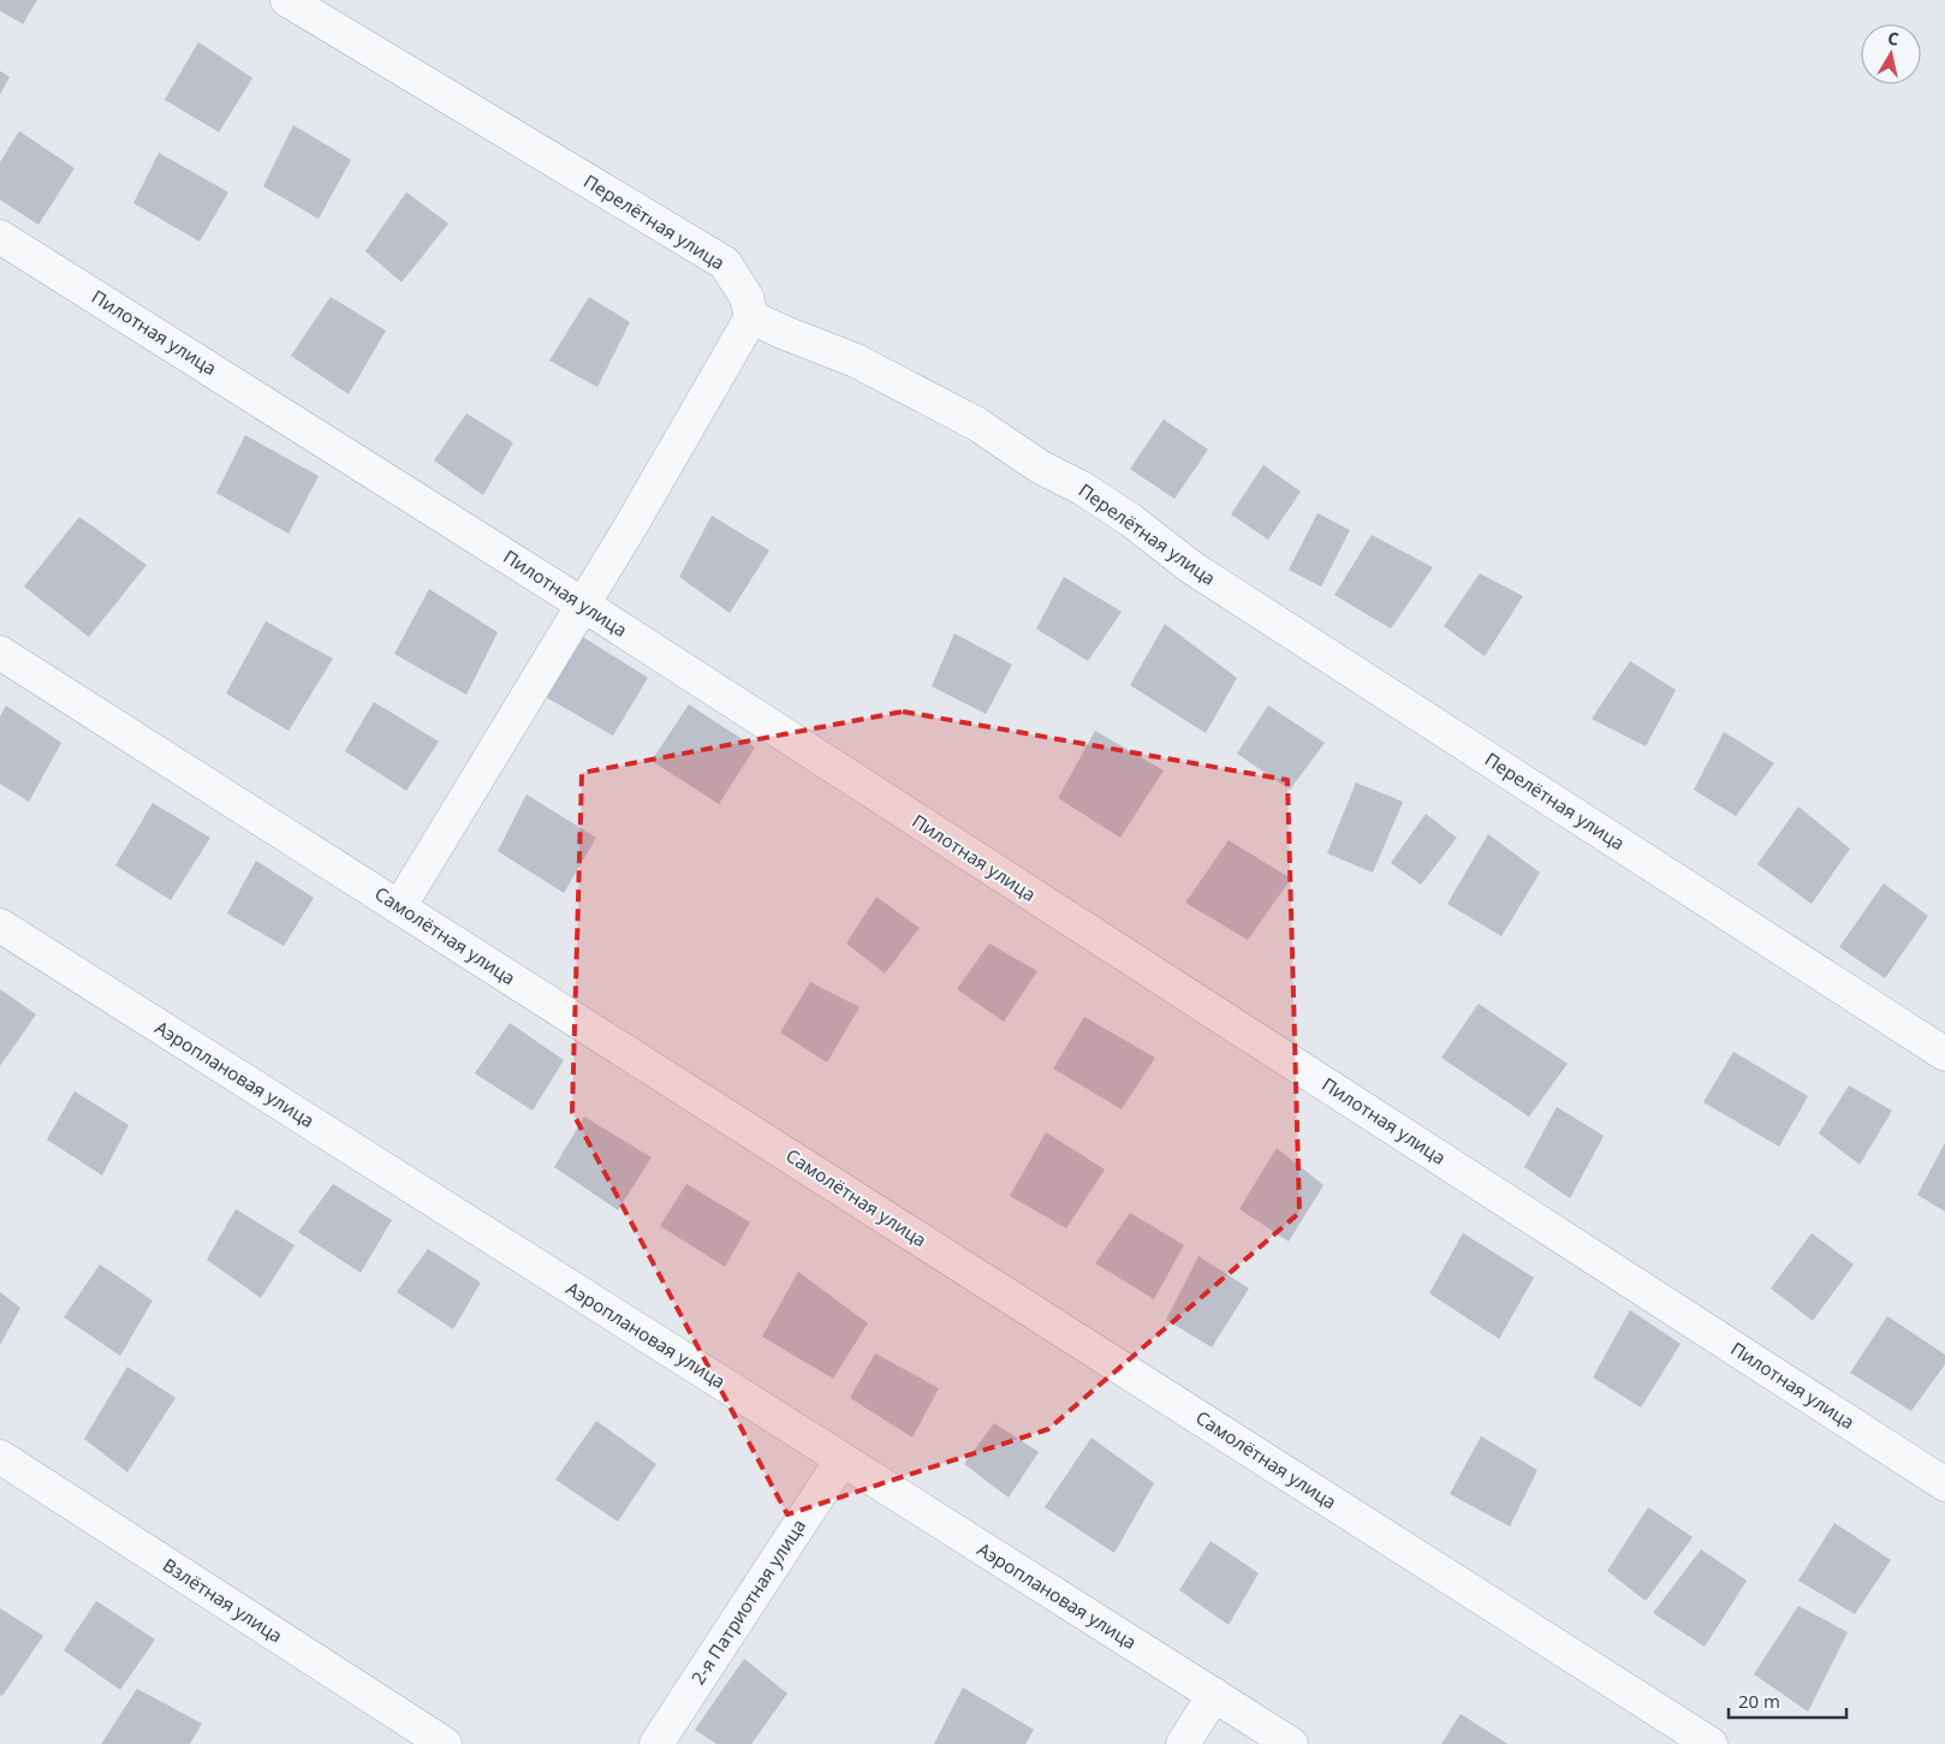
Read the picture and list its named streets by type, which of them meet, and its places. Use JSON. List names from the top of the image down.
{
  "streets": {
    "street": [
      "Перелётная улица",
      "Пилотная улица",
      "Самолётная улица",
      "Аэроплановая улица",
      "Взлётная улица",
      "2-я Патриотная улица"
    ]
  },
  "crossings": [
    ["Аэроплановая улица", "2-я Патриотная улица"]
  ],
  "scale_bar": "20 m",
  "north": "top"
}
